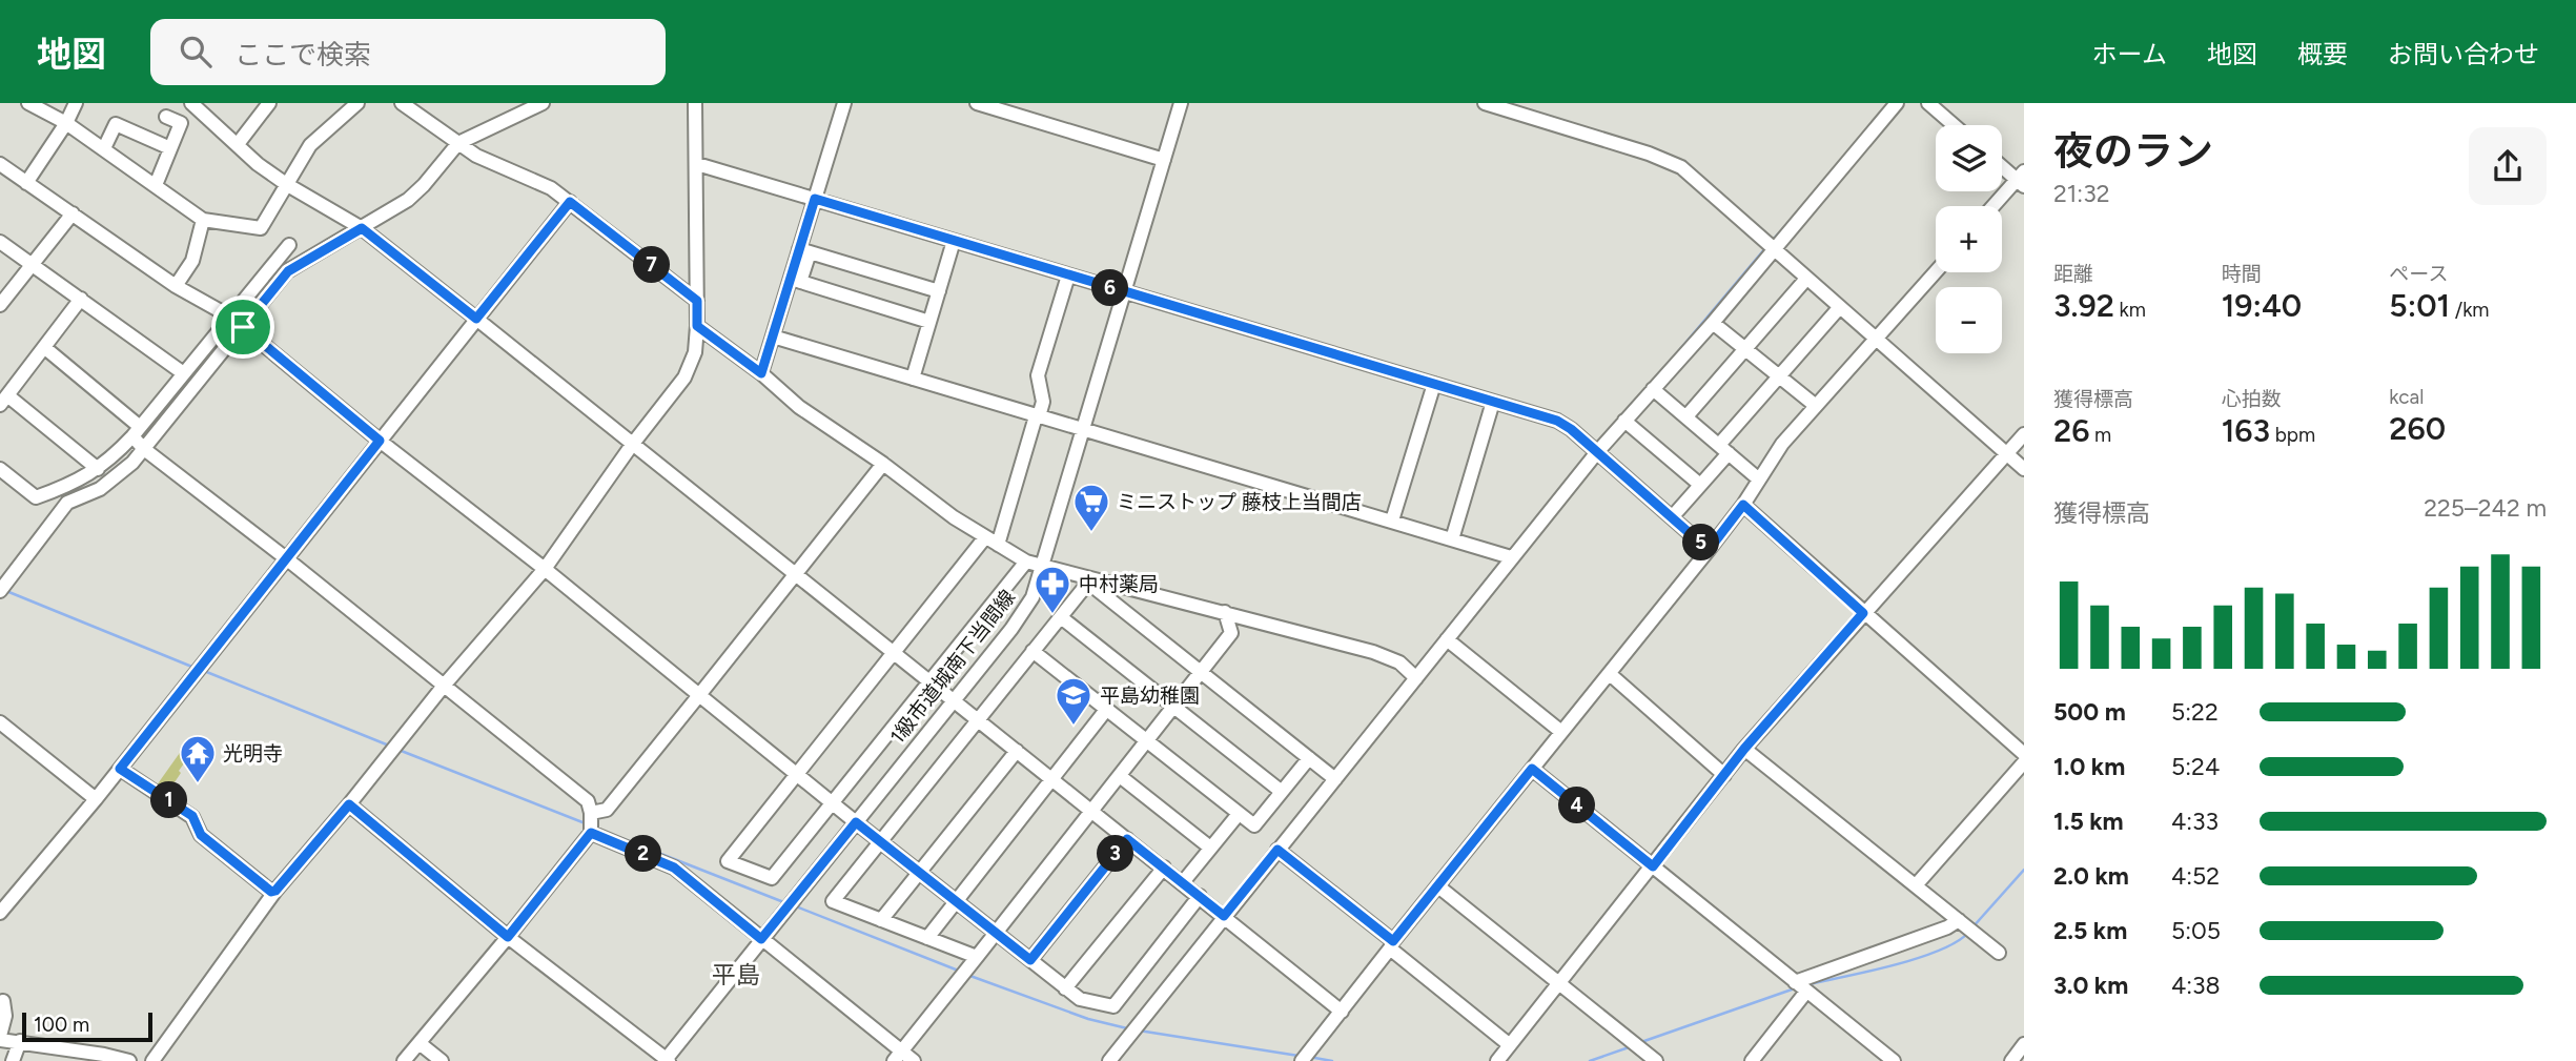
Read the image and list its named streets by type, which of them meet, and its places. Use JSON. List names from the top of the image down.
{
  "streets": {
    "street": ["1級市道城南下当間線"]
  },
  "districts": ["平島"],
  "places": {
    "supermarket": ["ミニストップ 藤枝上当間店"],
    "pharmacy": ["中村薬局"],
    "school or university": ["平島幼稚園"],
    "temple": ["光明寺"]
  },
  "scale_bar": "100 m",
  "page": {
    "header": "地図",
    "search": "ここで検索",
    "nav": [
      "ホーム",
      "地図",
      "概要",
      "お問い合わせ"
    ],
    "heading": ["夜のラン", "21:32"],
    "map_buttons": ["+", "−"],
    "stats": [
      ["距離", "3.92 km"],
      ["時間", "19:40"],
      ["ペース", "5:01 /km"],
      ["獲得標高", "26 m"],
      ["心拍数", "163 bpm"],
      ["kcal", "260"]
    ],
    "pins": [
      "7",
      "6",
      "5",
      "1",
      "4",
      "2",
      "3"
    ],
    "chart": ["獲得標高", "225–242 m"],
    "list": [
      {
        "name": "500 m",
        "note": "5:22"
      },
      {
        "name": "1.0 km",
        "note": "5:24"
      },
      {
        "name": "1.5 km",
        "note": "4:33"
      },
      {
        "name": "2.0 km",
        "note": "4:52"
      },
      {
        "name": "2.5 km",
        "note": "5:05"
      },
      {
        "name": "3.0 km",
        "note": "4:38"
      }
    ],
    "scale": "100 m"
  }
}
